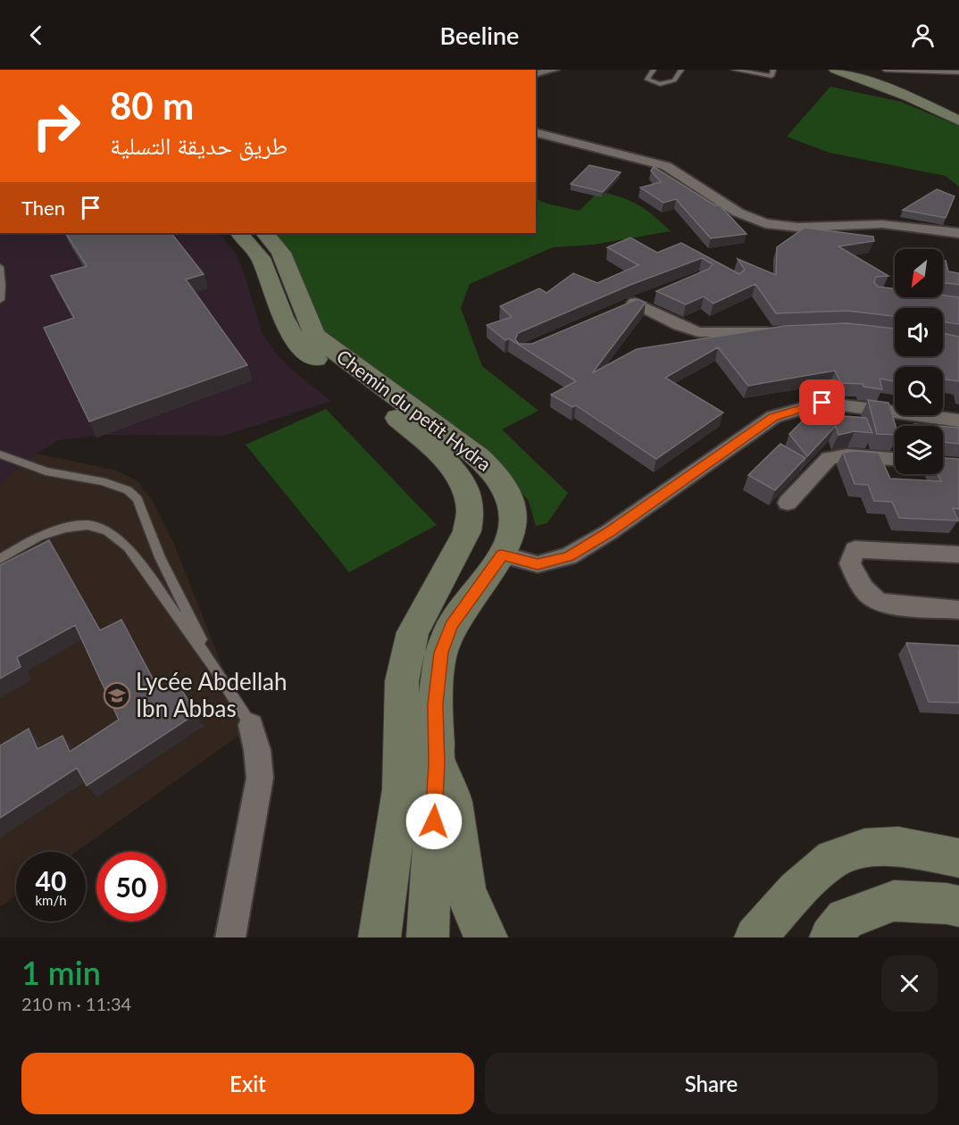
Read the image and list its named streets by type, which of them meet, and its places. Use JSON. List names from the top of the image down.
{
  "streets": {
    "main road": ["Chemin du petit Hydra"]
  },
  "places": {
    "school or university": ["Lycée Abdellah Ibn Abbas"]
  },
  "north": "bottom left",
  "page": {
    "header": "Beeline",
    "turn": ["80 m", "طريق حديقة التسلية"],
    "then": "Then",
    "speed": "40 km/h",
    "limit": "50",
    "heading": ["1 min", "210 m · 11:34"],
    "buttons": ["Exit", "Share"]
  }
}
